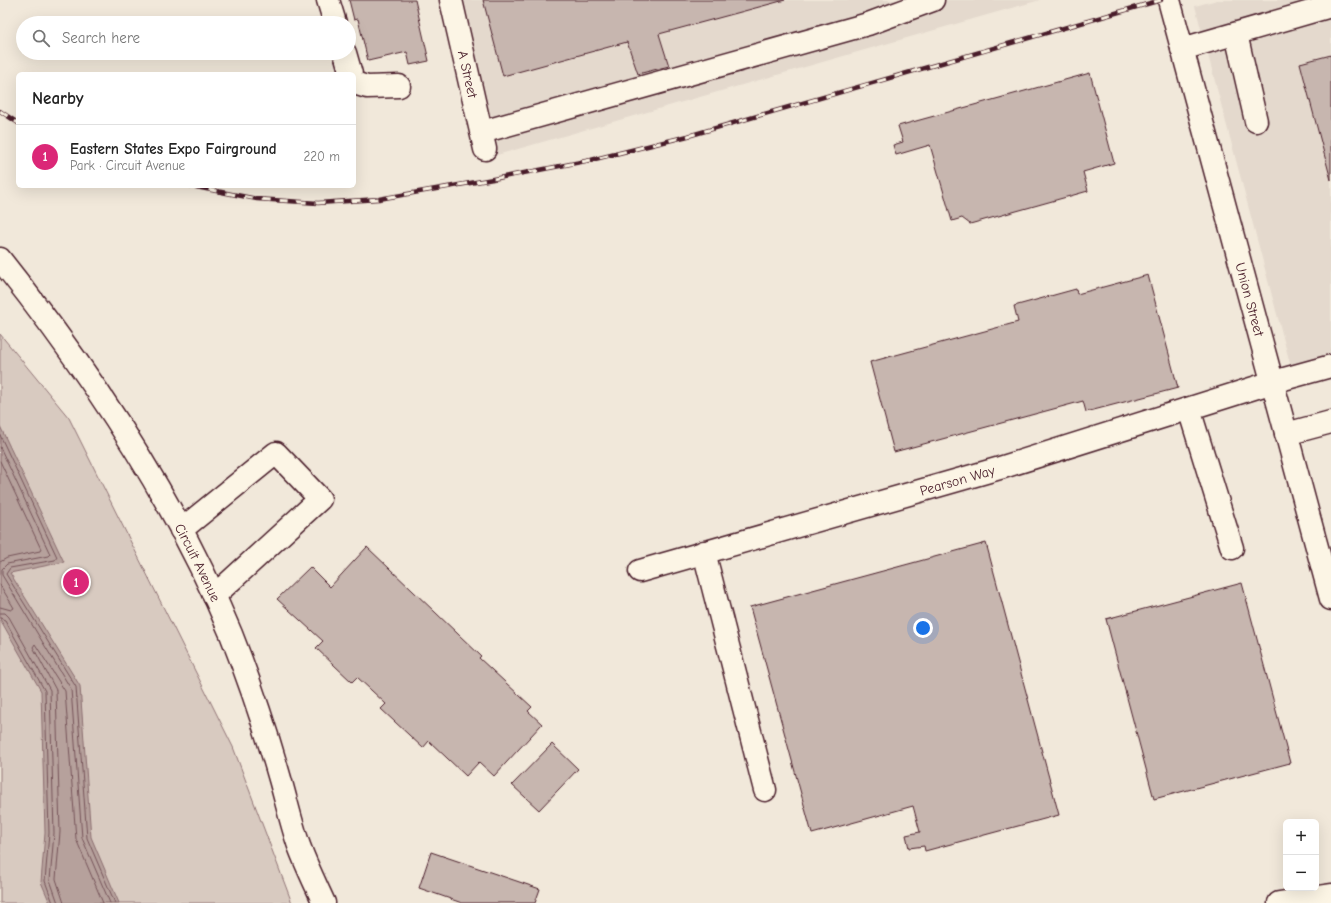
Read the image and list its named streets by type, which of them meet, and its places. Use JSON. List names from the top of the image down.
{
  "streets": {
    "street": [
      "A Street",
      "Union Street",
      "Pearson Way",
      "Circuit Avenue"
    ]
  },
  "crossings": [
    ["Union Street", "Pearson Way"]
  ],
  "page": {
    "search": "Search here",
    "heading": "Nearby",
    "list": [
      {
        "mark": "1",
        "name": "Eastern States Expo Fairground",
        "note": "Park · Circuit Avenue",
        "value": "220 m"
      }
    ],
    "pins": "1",
    "map_buttons": ["+", "−"]
  }
}
